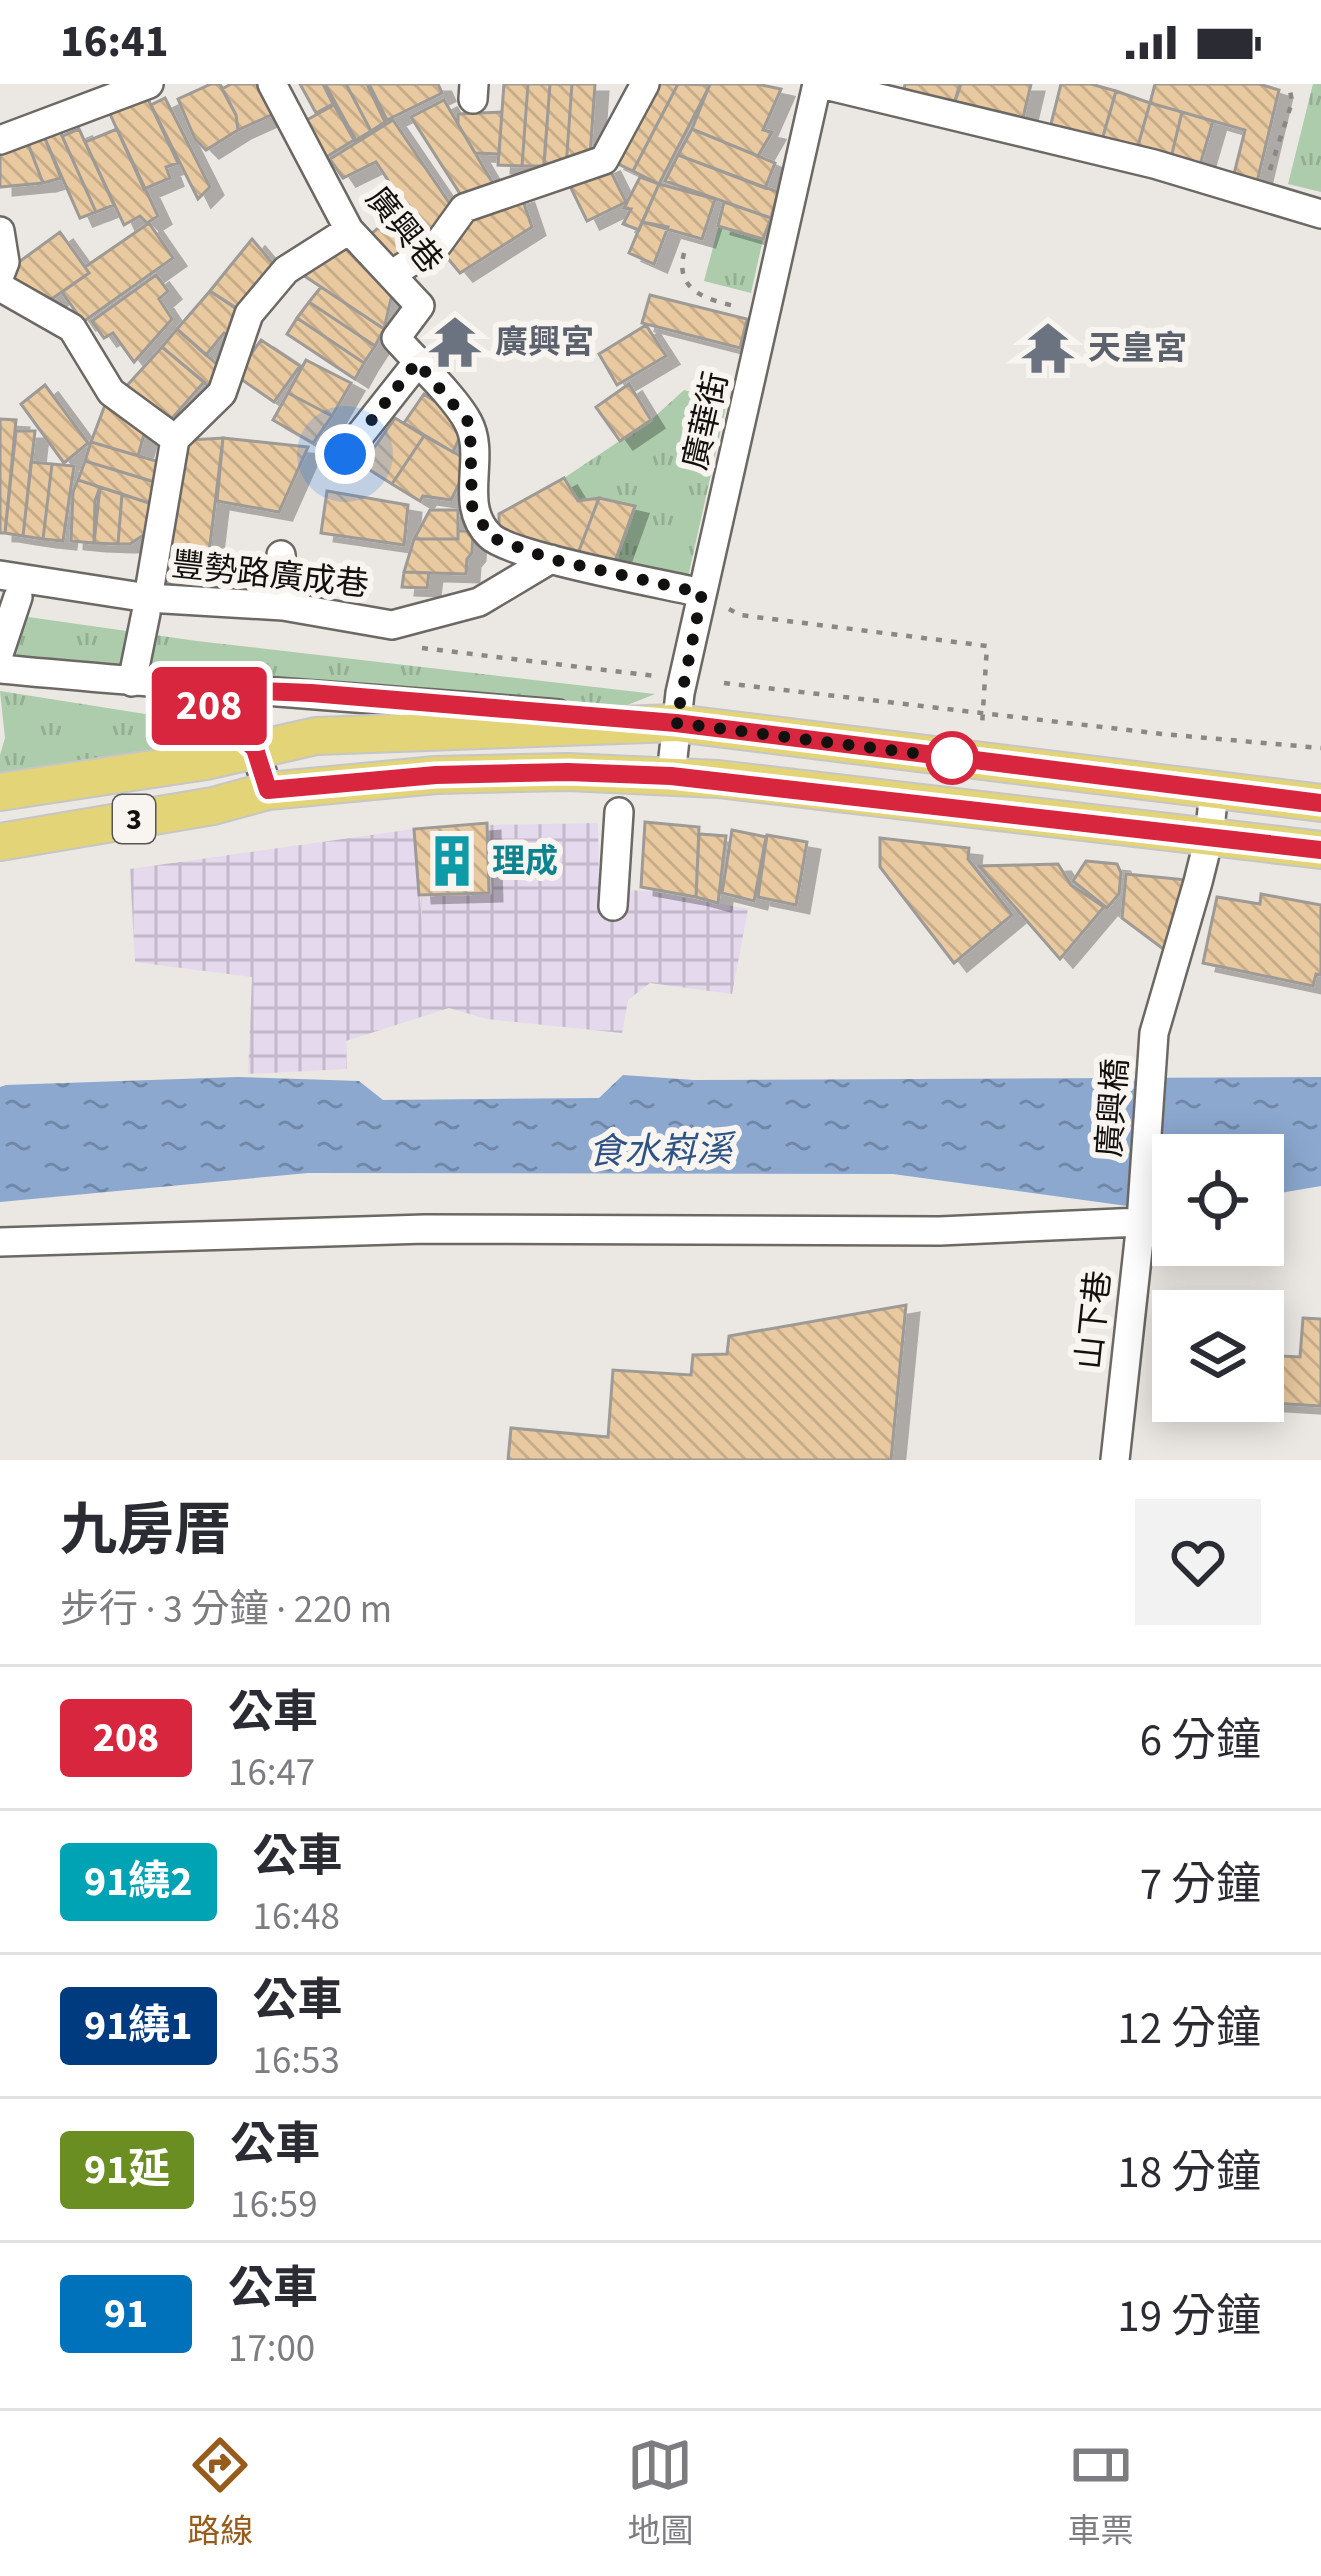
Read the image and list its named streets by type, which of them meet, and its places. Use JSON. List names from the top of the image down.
{
  "streets": {
    "main road": ["3"],
    "street": [
      "廣興巷",
      "廣華街",
      "豐勢路廣成巷",
      "廣興橋",
      "山下巷"
    ]
  },
  "crossings": [
    ["廣華街", "3"],
    ["3", "廣興橋"],
    ["廣興橋", "山下巷"]
  ],
  "water": ["食水嵙溪"],
  "places": {
    "temple": ["廣興宮", "天皇宮"],
    "building": ["理成"]
  },
  "lines": ["bus line 208"],
  "page": {
    "status": "16:41",
    "on_map": "208",
    "heading": ["九房厝", "步行 · 3 分鐘 · 220 m"],
    "list": [
      {
        "mark": "208",
        "name": "公車",
        "note": "16:47",
        "value": "6 分鐘"
      },
      {
        "mark": "91繞2",
        "name": "公車",
        "note": "16:48",
        "value": "7 分鐘"
      },
      {
        "mark": "91繞1",
        "name": "公車",
        "note": "16:53",
        "value": "12 分鐘"
      },
      {
        "mark": "91延",
        "name": "公車",
        "note": "16:59",
        "value": "18 分鐘"
      },
      {
        "mark": "91",
        "name": "公車",
        "note": "17:00",
        "value": "19 分鐘"
      }
    ],
    "tabs": ["路線", "地圖", "車票"]
  }
}
